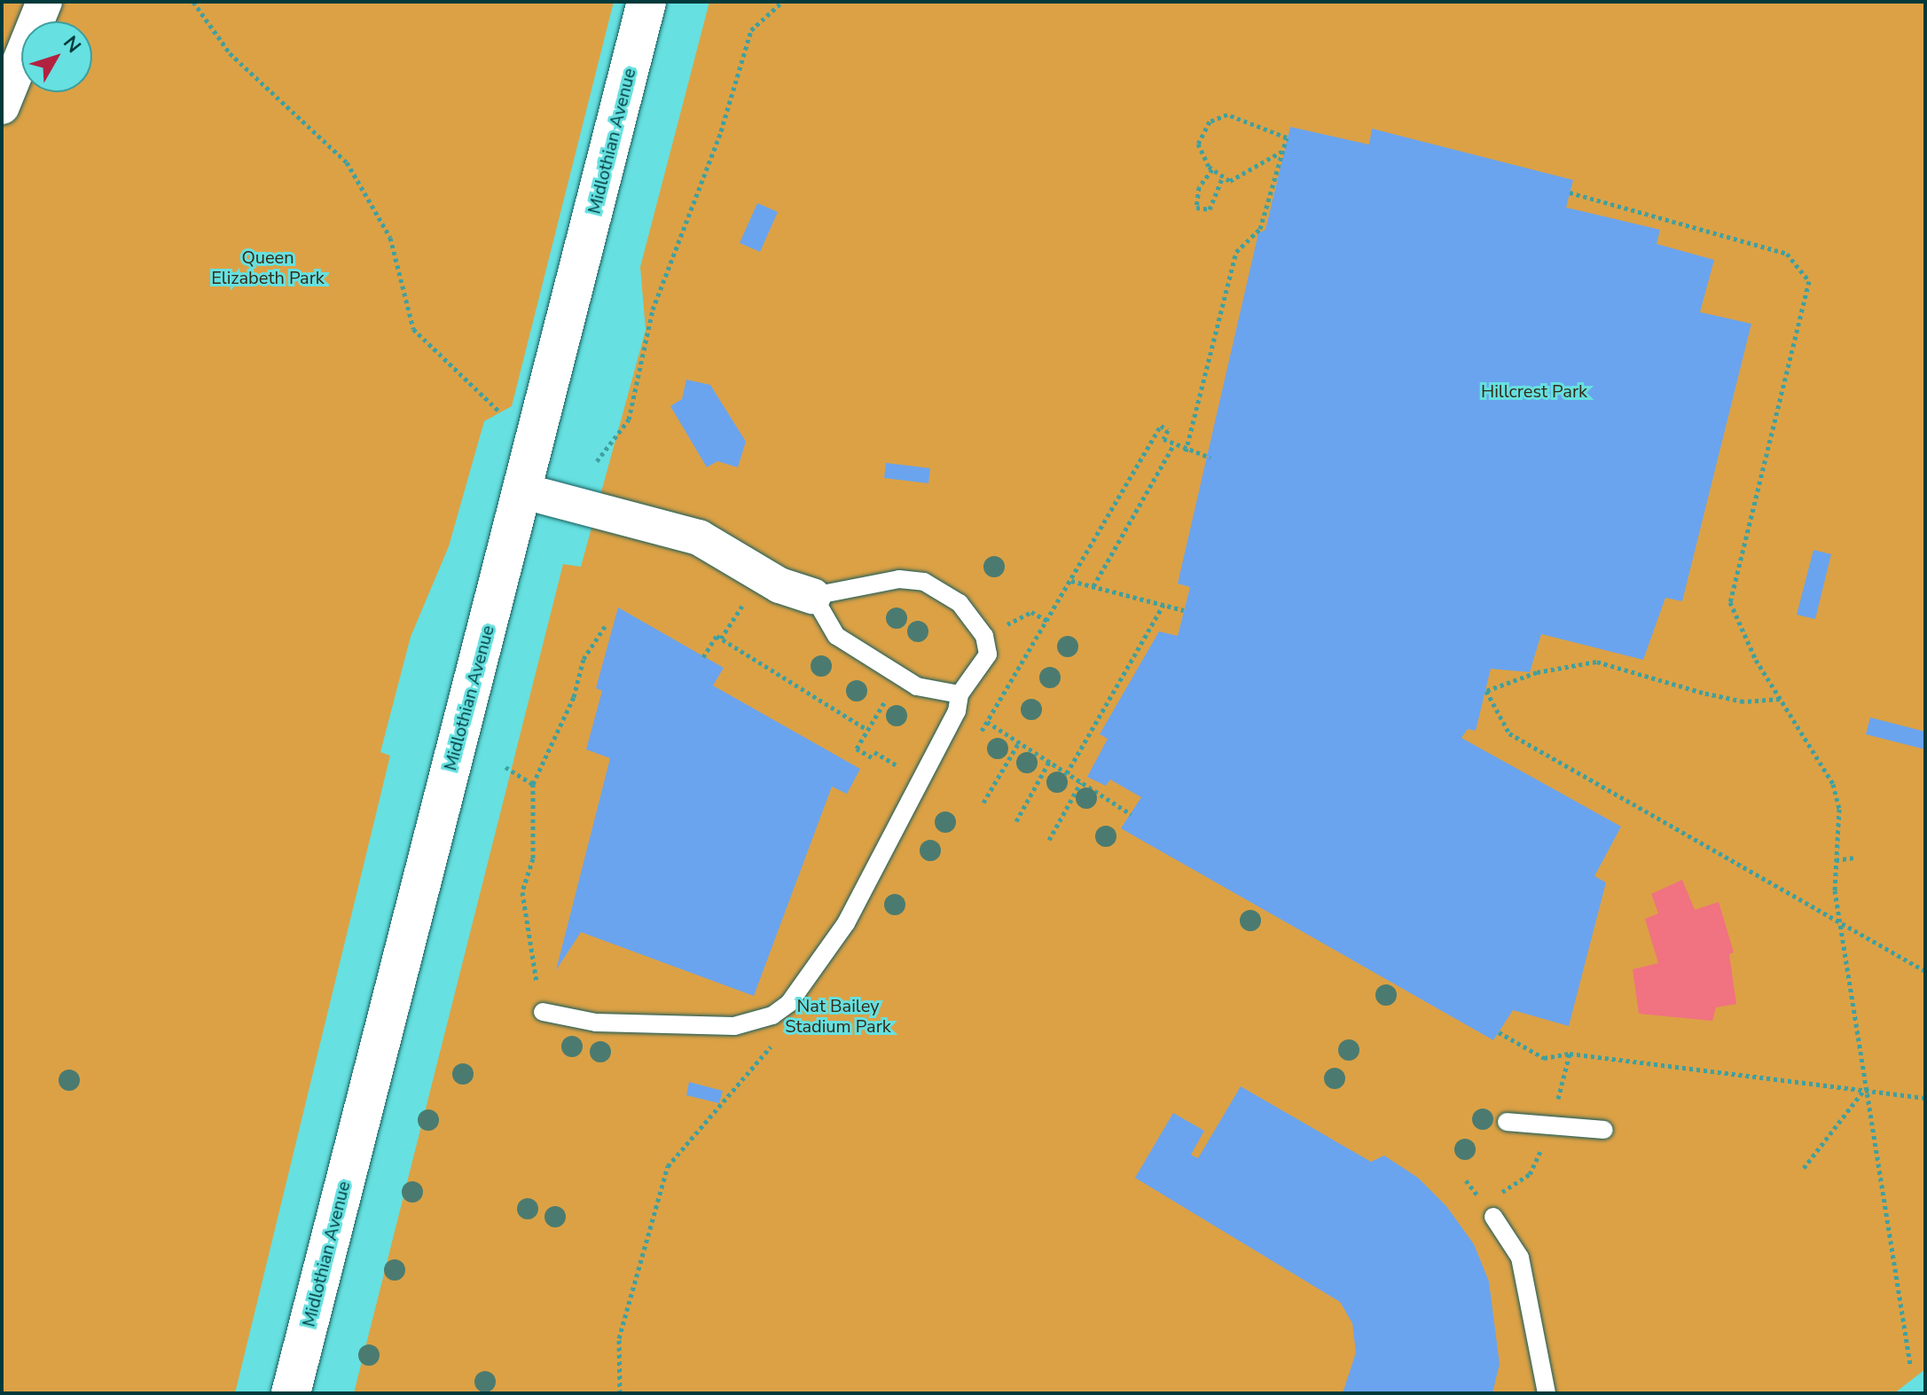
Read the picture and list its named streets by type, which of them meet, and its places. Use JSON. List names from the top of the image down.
{
  "streets": {
    "street": ["Midlothian Avenue"]
  },
  "parks": ["Queen Elizabeth Park", "Hillcrest Park", "Nat Bailey Stadium Park"],
  "north": "top right"
}
